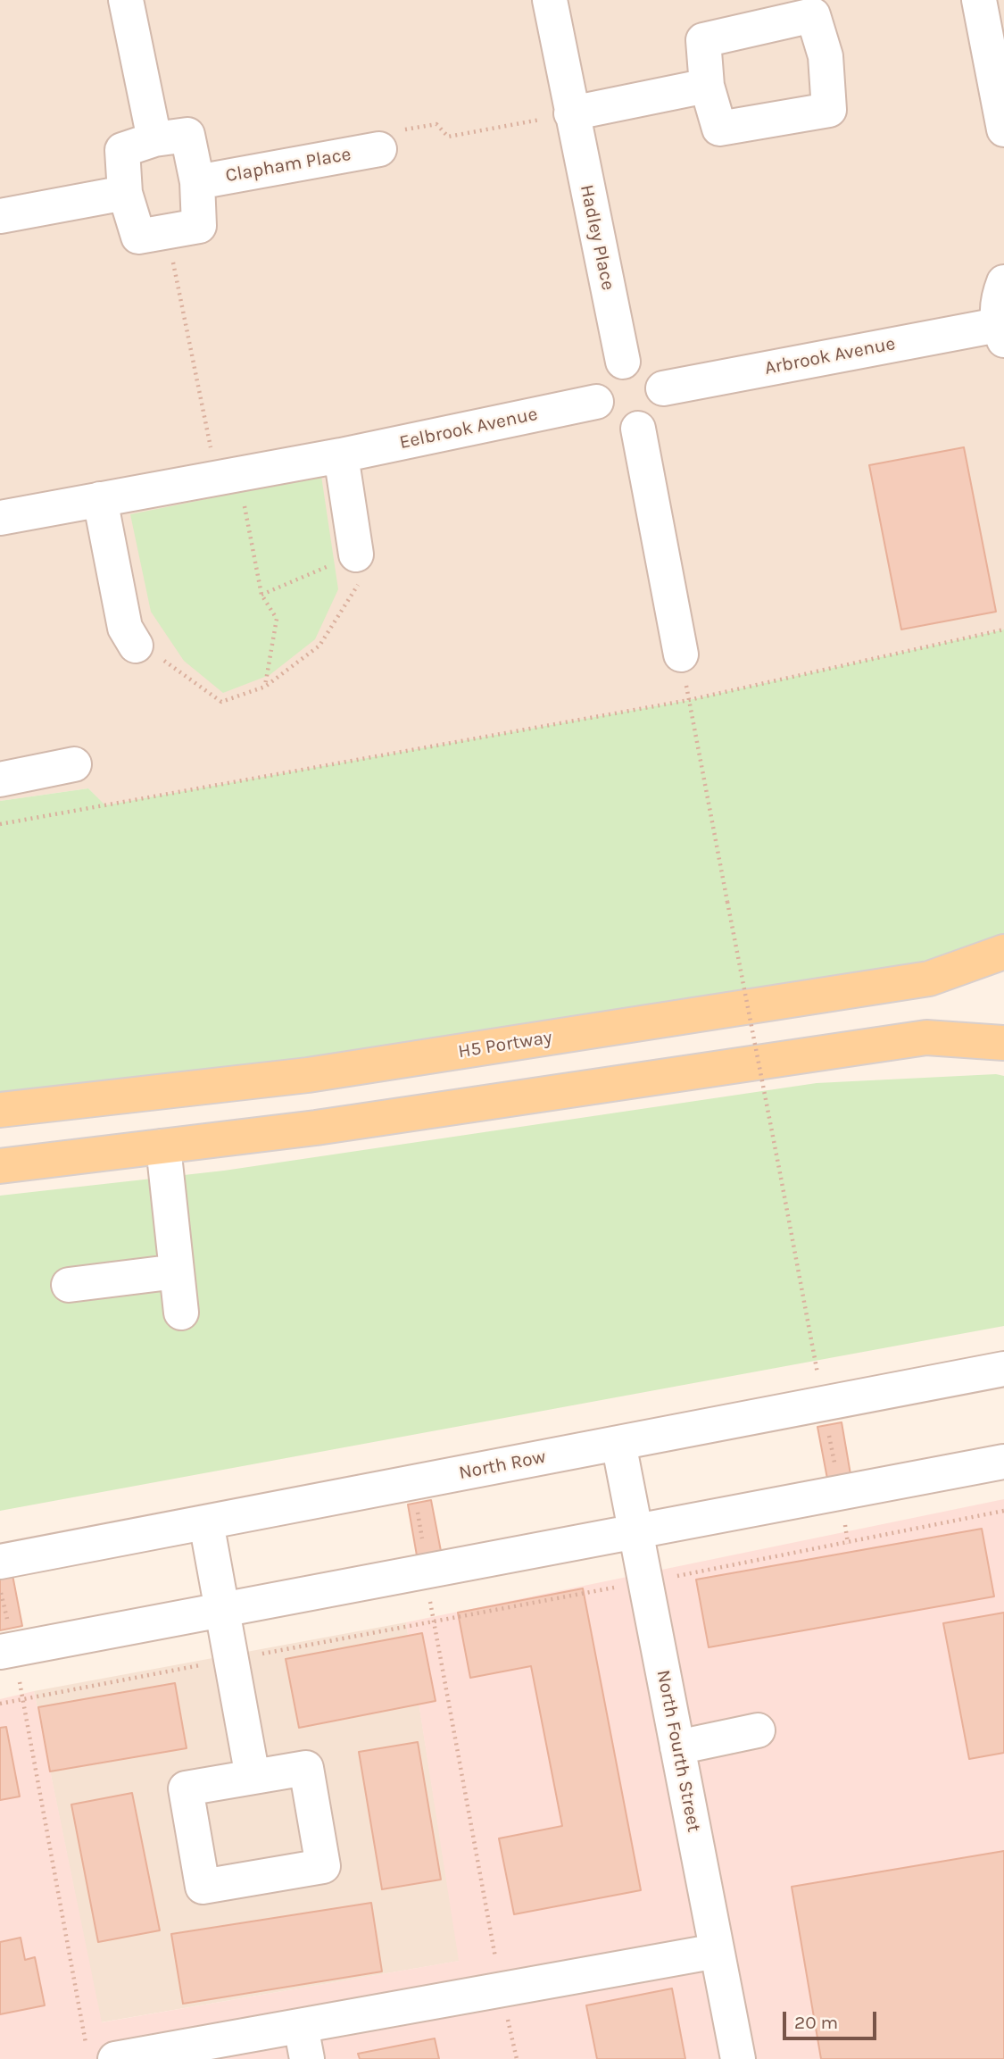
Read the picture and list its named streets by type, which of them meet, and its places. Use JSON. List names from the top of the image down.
{
  "streets": {
    "main road": ["H5 Portway"],
    "street": [
      "Clapham Place",
      "Hadley Place",
      "Arbrook Avenue",
      "Eelbrook Avenue",
      "North Row",
      "North Fourth Street"
    ]
  },
  "crossings": [
    ["Hadley Place", "Arbrook Avenue"],
    ["Hadley Place", "Eelbrook Avenue"],
    ["Arbrook Avenue", "Eelbrook Avenue"],
    ["North Row", "North Fourth Street"]
  ],
  "scale_bar": "20 m"
}
